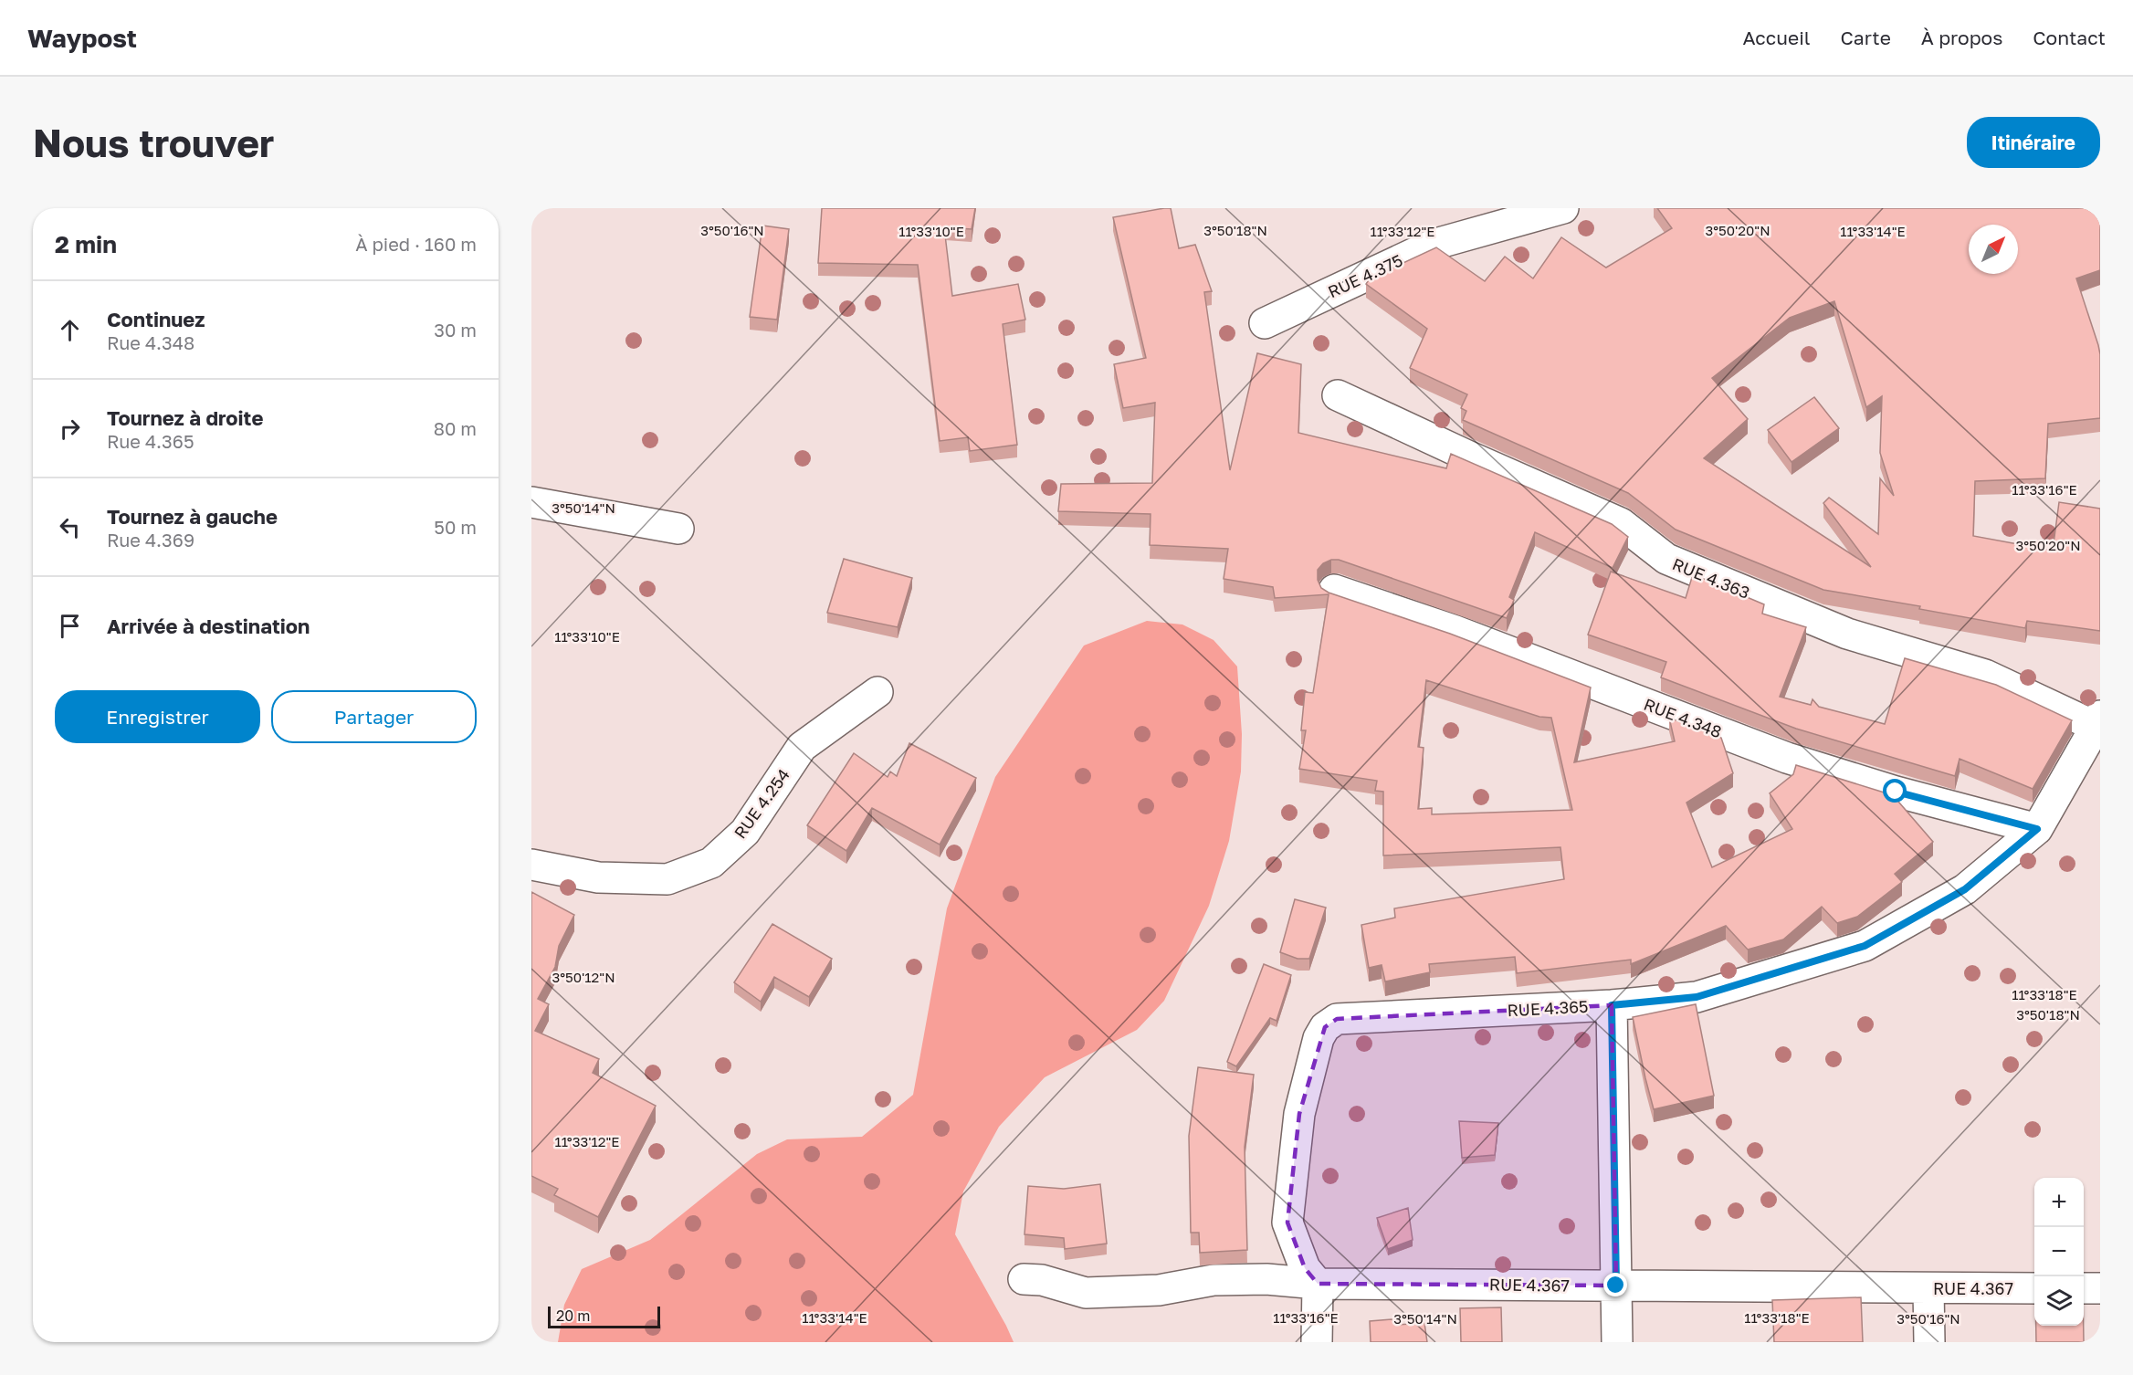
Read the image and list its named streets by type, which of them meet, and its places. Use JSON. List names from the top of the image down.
{
  "streets": {
    "street": [
      "RUE 4.375",
      "RUE 4.363",
      "RUE 4.348",
      "RUE 4.254",
      "RUE 4.365",
      "RUE 4.367"
    ]
  },
  "crossings": [
    ["RUE 4.363", "RUE 4.365"],
    ["RUE 4.348", "RUE 4.365"],
    ["RUE 4.365", "RUE 4.367"]
  ],
  "scale_bar": "20 m",
  "north": "top right",
  "page": {
    "header": "Waypost",
    "nav": [
      "Accueil",
      "Carte",
      "À propos",
      "Contact"
    ],
    "buttons": [
      "Itinéraire",
      ["Enregistrer", "Partager"]
    ],
    "title": "Nous trouver",
    "heading": ["2 min", "À pied · 160 m"],
    "list": [
      ["Continuez", "Rue 4.348", "30 m"],
      ["Tournez à droite", "Rue 4.365", "80 m"],
      ["Tournez à gauche", "Rue 4.369", "50 m"],
      "Arrivée à destination"
    ],
    "map_buttons": ["+", "−"],
    "scale": "20 m"
  },
  "coordinates": [
    "3°50'16\"N",
    "3°50'18\"N",
    "3°50'20\"N",
    "11°33'10\"E",
    "11°33'14\"E",
    "11°33'12\"E",
    "11°33'16\"E",
    "3°50'14\"N",
    "3°50'12\"N",
    "11°33'18\"E"
  ]
}
